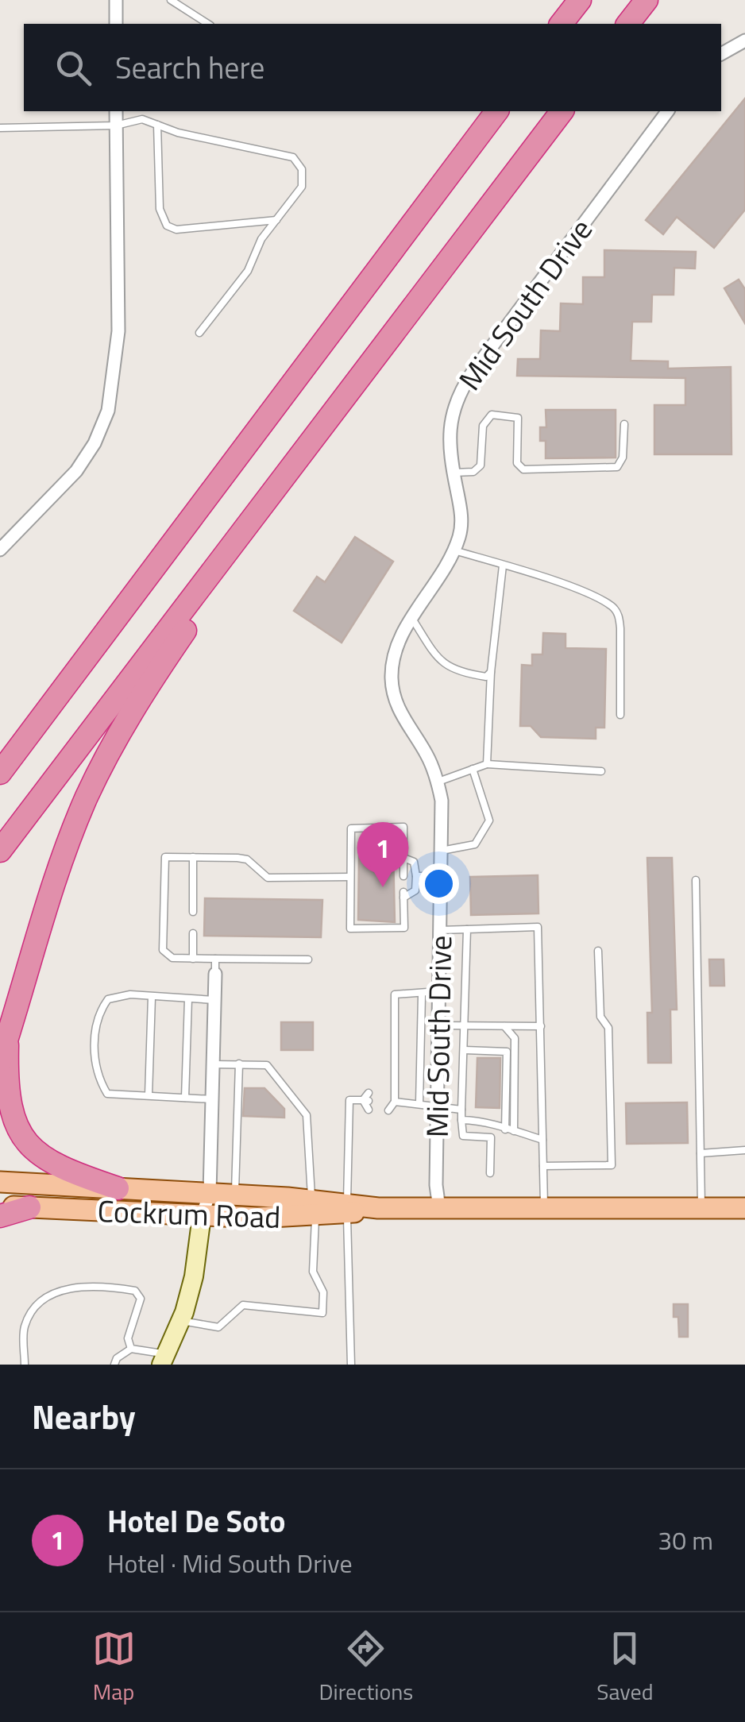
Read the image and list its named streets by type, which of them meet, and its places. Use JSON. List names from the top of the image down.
{
  "streets": {
    "main road": ["Cockrum Road"],
    "street": ["Mid South Drive"]
  },
  "crossings": [
    ["Mid South Drive", "Cockrum Road"]
  ],
  "page": {
    "search": "Search here",
    "pins": "1",
    "heading": "Nearby",
    "list": [
      {
        "mark": "1",
        "name": "Hotel De Soto",
        "note": "Hotel · Mid South Drive",
        "value": "30 m"
      }
    ],
    "nav": ["Map", "Directions", "Saved"]
  }
}
